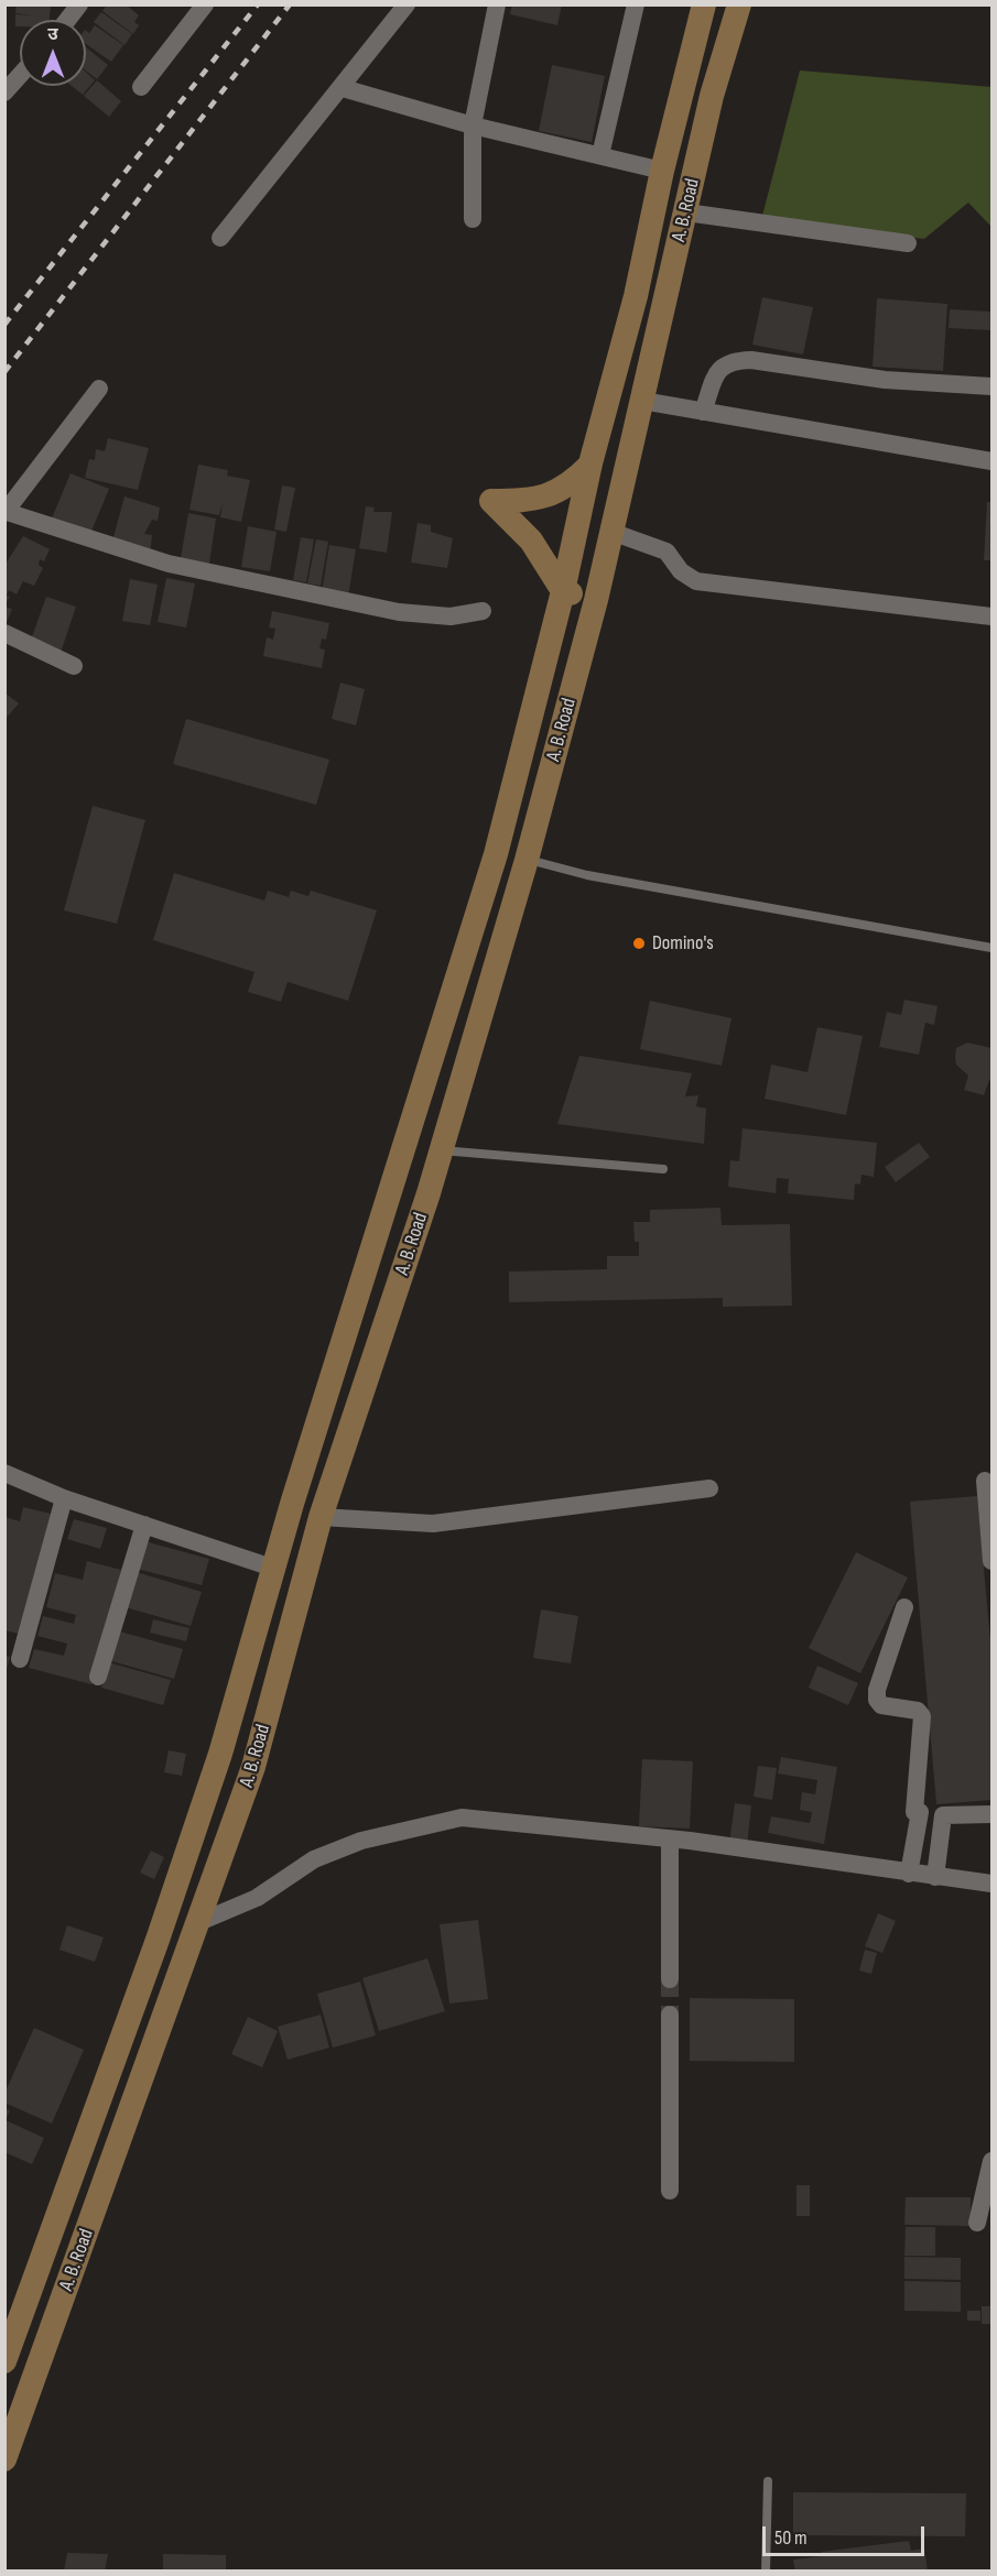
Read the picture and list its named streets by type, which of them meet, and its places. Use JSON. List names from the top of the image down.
{
  "streets": {
    "main road": ["A. B. Road"]
  },
  "places": ["Domino's"],
  "scale_bar": "50 m",
  "north": "top"
}
